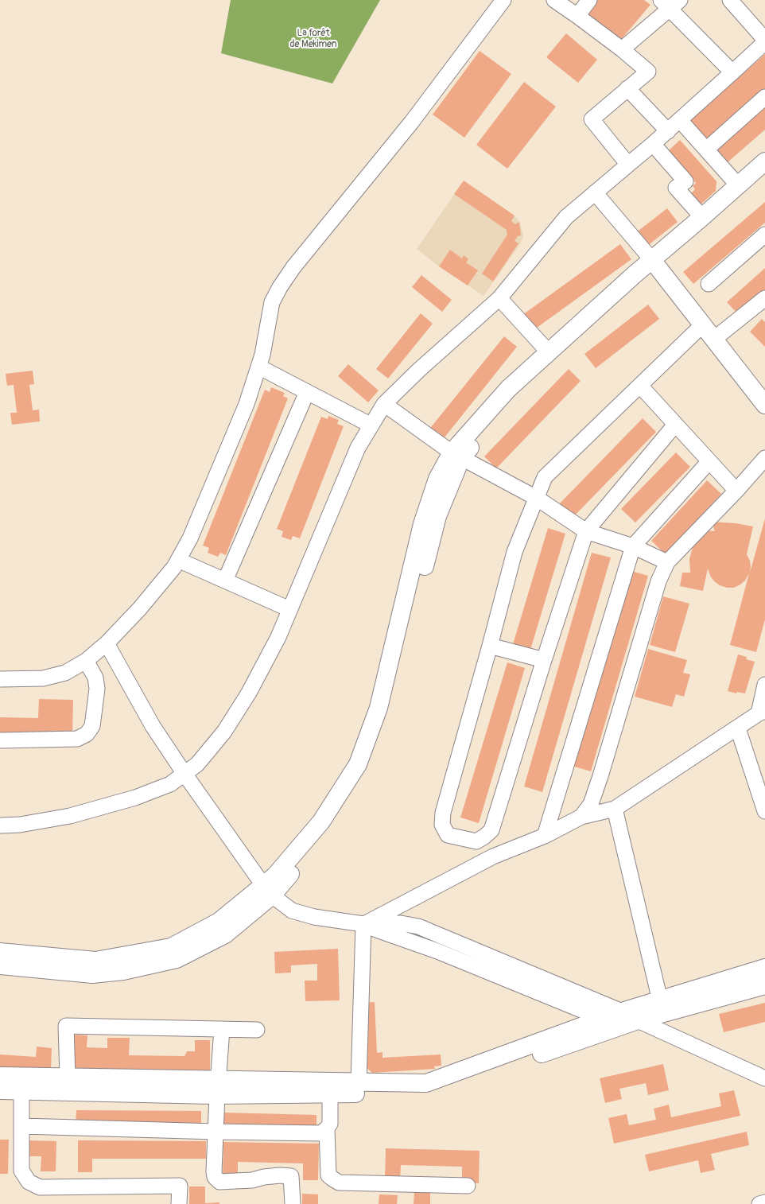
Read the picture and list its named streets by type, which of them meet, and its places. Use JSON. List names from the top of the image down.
{
  "parks": ["La forêt de Mekimen"]
}
